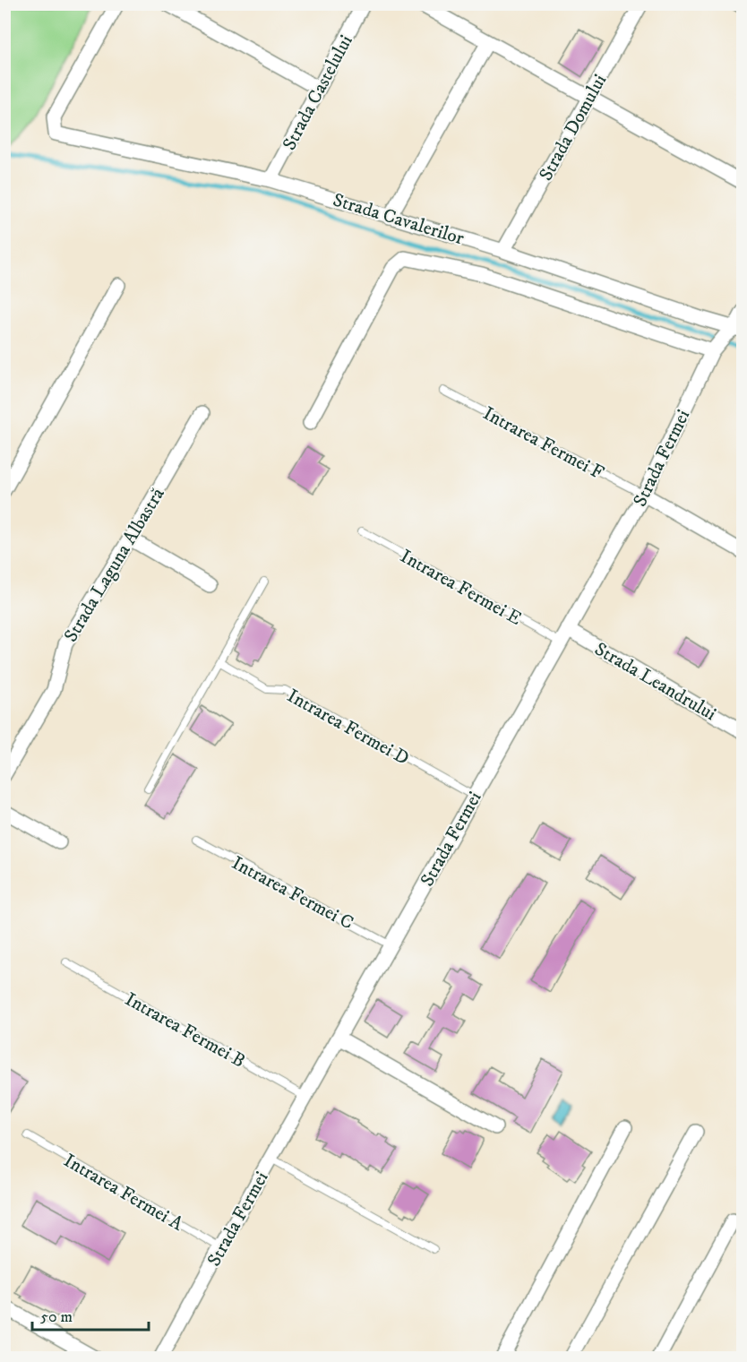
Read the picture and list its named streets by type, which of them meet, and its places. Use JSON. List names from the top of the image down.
{
  "streets": {
    "street": [
      "Strada Castelului",
      "Strada Domului",
      "Strada Cavalerilor",
      "Strada Fermei",
      "Strada Laguna Albastră",
      "Strada Leandrului"
    ],
    "lane": [
      "Intrarea Fermei F",
      "Intrarea Fermei E",
      "Intrarea Fermei D",
      "Intrarea Fermei C",
      "Intrarea Fermei B",
      "Intrarea Fermei A"
    ]
  },
  "crossings": [
    ["Strada Castelului", "Strada Cavalerilor"],
    ["Strada Domului", "Strada Cavalerilor"],
    ["Strada Cavalerilor", "Strada Fermei"],
    ["Intrarea Fermei F", "Strada Fermei"],
    ["Strada Fermei", "Intrarea Fermei E"],
    ["Strada Fermei", "Strada Leandrului"],
    ["Strada Fermei", "Intrarea Fermei D"],
    ["Strada Fermei", "Intrarea Fermei C"],
    ["Strada Fermei", "Intrarea Fermei B"],
    ["Strada Fermei", "Intrarea Fermei A"]
  ],
  "scale_bar": "50 m"
}
